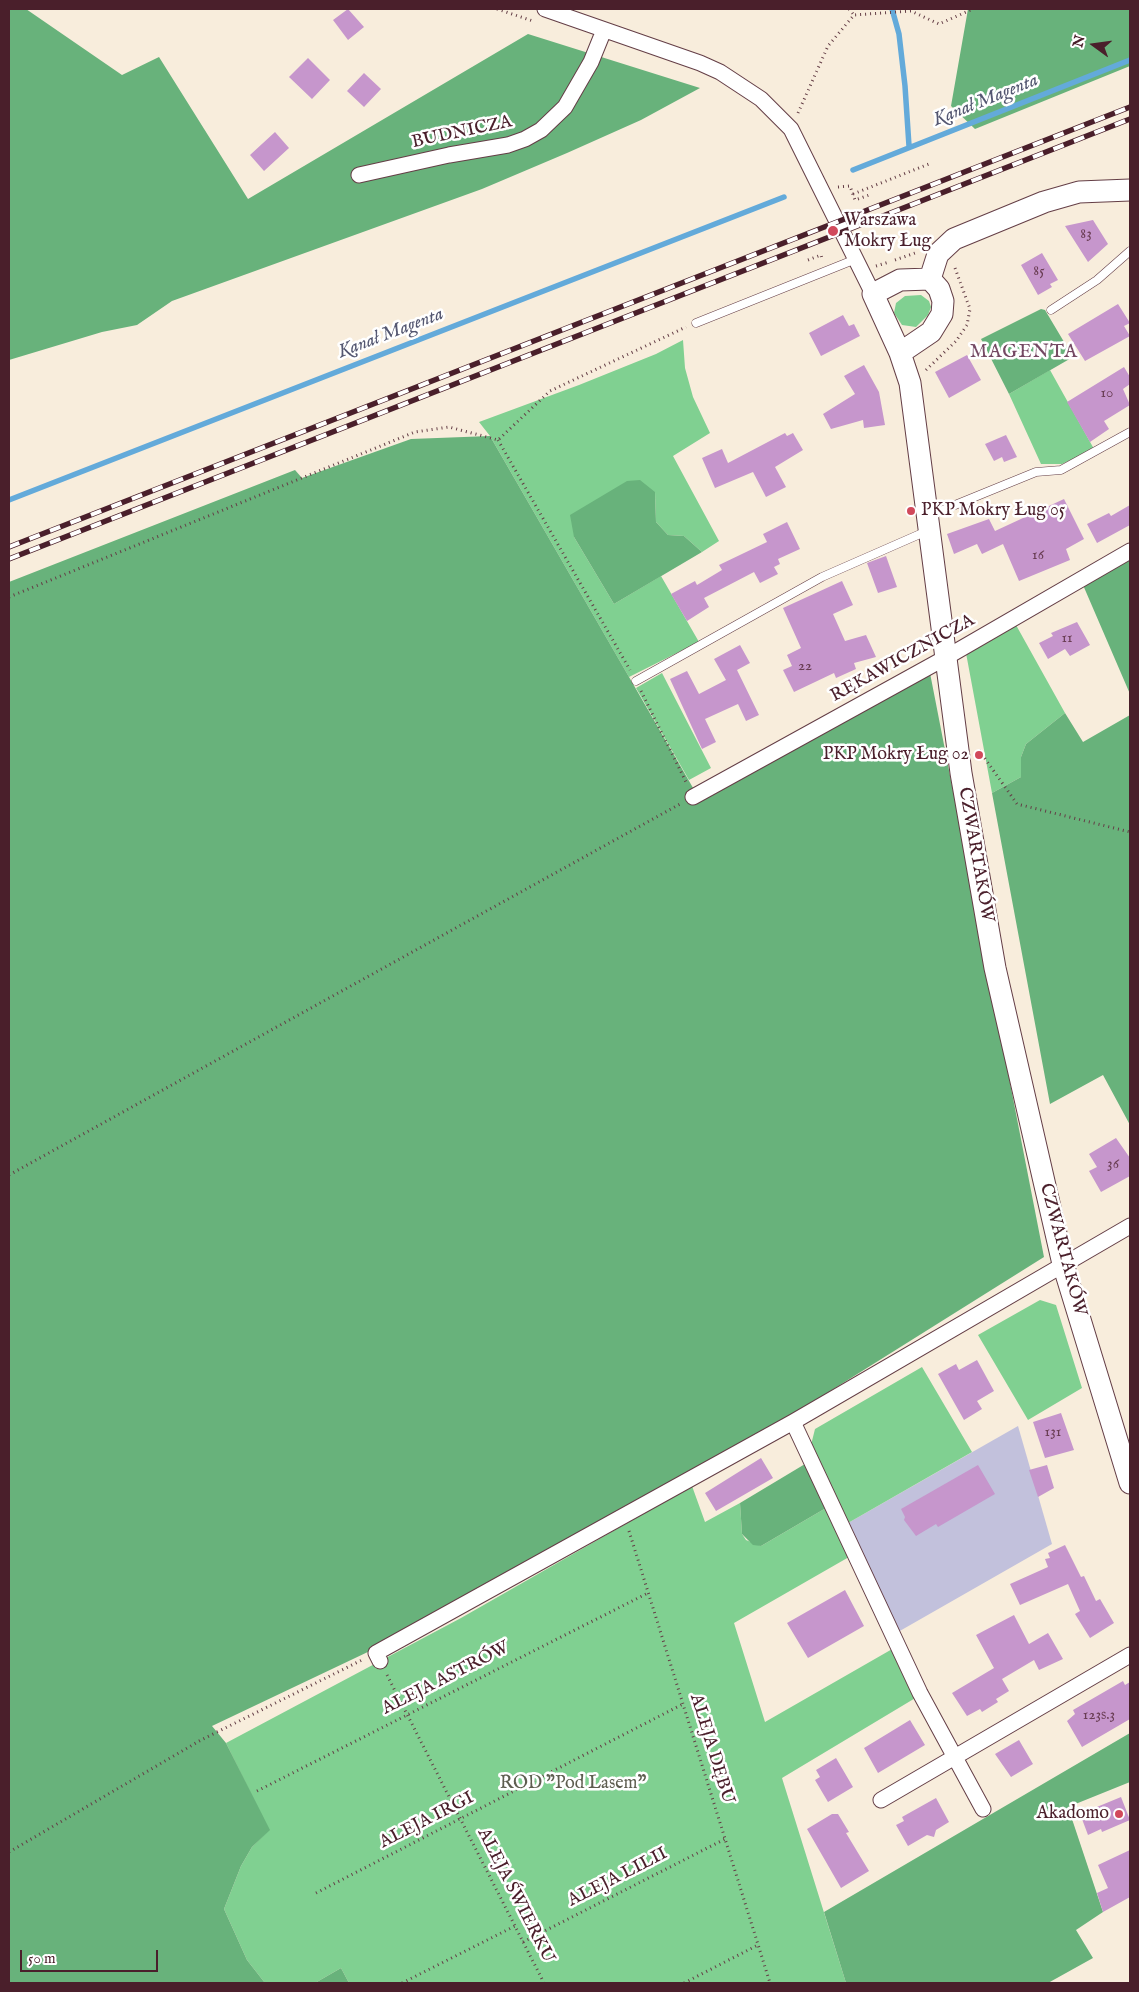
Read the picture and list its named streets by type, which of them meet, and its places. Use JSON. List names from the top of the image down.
{
  "streets": {
    "street": ["BUDNICZA", "RĘKAWICZNICZA", "CZWARTAKÓW"],
    "path": [
      "ALEJA ASTRÓW",
      "ALEJA DĘBU",
      "ALEJA IRGI",
      "ALEJA LILII",
      "ALEJA ŚWIERKU"
    ]
  },
  "crossings": [
    ["BUDNICZA", "CZWARTAKÓW"],
    ["RĘKAWICZNICZA", "CZWARTAKÓW"],
    ["ALEJA ASTRÓW", "ALEJA DĘBU"],
    ["ALEJA ASTRÓW", "ALEJA ŚWIERKU"],
    ["ALEJA DĘBU", "ALEJA IRGI"],
    ["ALEJA DĘBU", "ALEJA LILII"],
    ["ALEJA IRGI", "ALEJA ŚWIERKU"],
    ["ALEJA LILII", "ALEJA ŚWIERKU"]
  ],
  "districts": ["MAGENTA"],
  "water": ["Kanał Magenta"],
  "parks": ["ROD \"Pod Lasem\""],
  "places": [
    "Warszawa Mokry Ług",
    "PKP Mokry Ług 05",
    "PKP Mokry Ług 02",
    "Akadomo"
  ],
  "house_numbers": [
    "83",
    "85",
    "10",
    "16",
    "11",
    "22",
    "36",
    "131",
    "123s.3"
  ],
  "scale_bar": "50 m",
  "north": "left"
}
